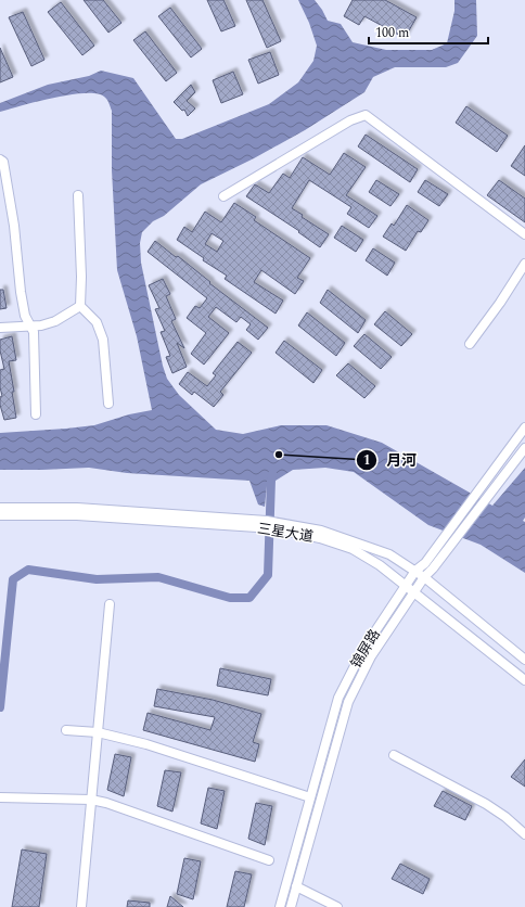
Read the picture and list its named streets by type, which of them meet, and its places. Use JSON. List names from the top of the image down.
{
  "streets": {
    "street": ["三星大道", "锦屏路"]
  },
  "crossings": [
    ["三星大道", "锦屏路"]
  ],
  "places": ["月河"],
  "scale_bar": "100 m"
}
